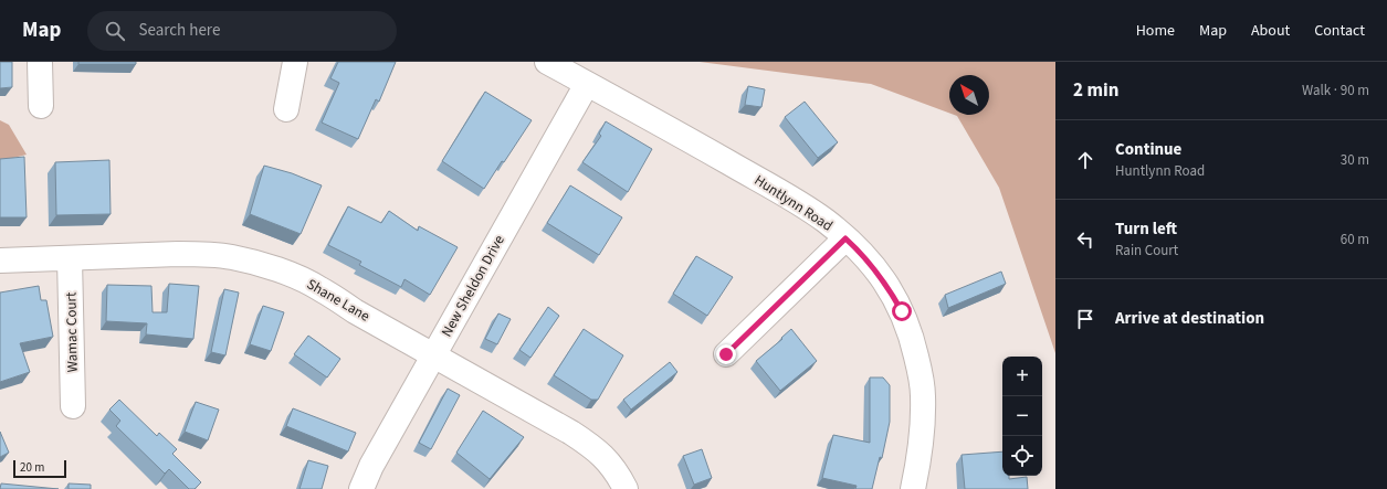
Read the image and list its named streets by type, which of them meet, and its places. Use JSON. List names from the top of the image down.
{
  "streets": {
    "street": [
      "Huntlynn Road",
      "New Sheldon Drive",
      "Shane Lane",
      "Wamac Court"
    ]
  },
  "crossings": [
    ["Huntlynn Road", "New Sheldon Drive"],
    ["New Sheldon Drive", "Shane Lane"],
    ["Shane Lane", "Wamac Court"]
  ],
  "scale_bar": "20 m",
  "north": "top left",
  "page": {
    "header": "Map",
    "search": "Search here",
    "nav": [
      "Home",
      "Map",
      "About",
      "Contact"
    ],
    "heading": ["2 min", "Walk · 90 m"],
    "list": [
      ["Continue", "Huntlynn Road", "30 m"],
      ["Turn left", "Rain Court", "60 m"],
      "Arrive at destination"
    ],
    "map_buttons": ["+", "−"],
    "scale": "20 m"
  }
}
